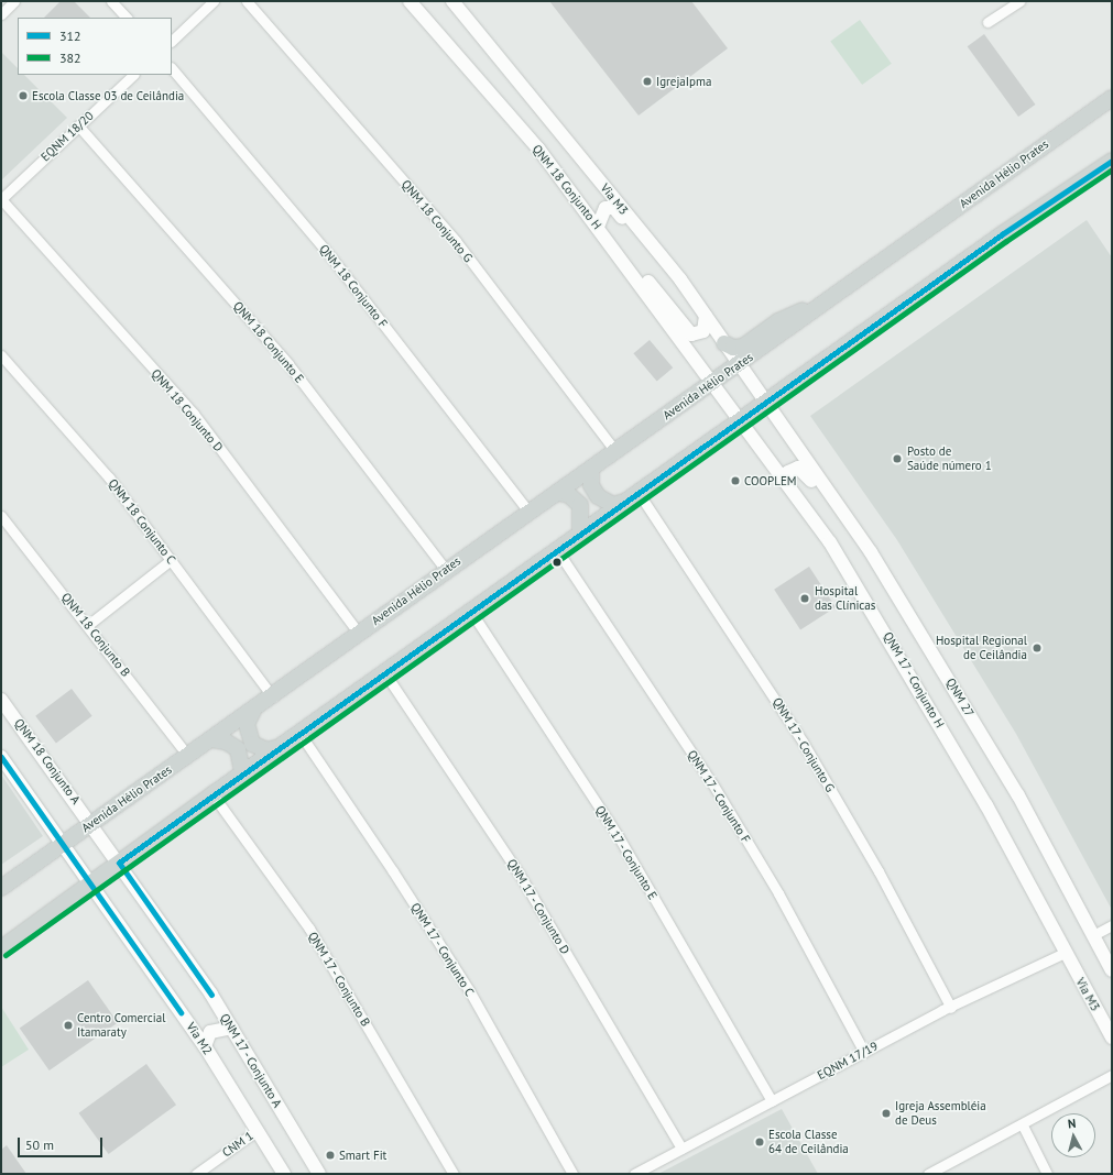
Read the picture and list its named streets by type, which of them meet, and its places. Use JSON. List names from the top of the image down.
{
  "streets": {
    "main road": [
      "Avenida Hélio Prates",
      "QNM 18 Conjunto H",
      "Via M3",
      "QNM 17 - Conjunto H",
      "QNM 27",
      "QNM 18 Conjunto A",
      "Via M2",
      "QNM 17 - Conjunto A"
    ],
    "street": [
      "EQNM 18/20",
      "QNM 18 Conjunto G",
      "QNM 18 Conjunto F",
      "QNM 18 Conjunto E",
      "QNM 18 Conjunto D",
      "QNM 18 Conjunto C",
      "QNM 18 Conjunto B",
      "QNM 17 - Conjunto G",
      "QNM 17 - Conjunto F",
      "QNM 17 - Conjunto E",
      "QNM 17 - Conjunto D",
      "QNM 17 - Conjunto C",
      "QNM 17 - Conjunto B",
      "EQNM 17/19",
      "CNM 1"
    ]
  },
  "crossings": [
    ["EQNM 18/20", "QNM 18 Conjunto E"],
    ["EQNM 18/20", "QNM 18 Conjunto D"],
    ["Avenida Hélio Prates", "QNM 18 Conjunto H"],
    ["Avenida Hélio Prates", "Via M3"],
    ["Avenida Hélio Prates", "QNM 18 Conjunto G"],
    ["Avenida Hélio Prates", "QNM 18 Conjunto F"],
    ["Avenida Hélio Prates", "QNM 18 Conjunto E"],
    ["Avenida Hélio Prates", "QNM 18 Conjunto D"],
    ["Avenida Hélio Prates", "QNM 18 Conjunto C"],
    ["Avenida Hélio Prates", "QNM 18 Conjunto B"],
    ["Avenida Hélio Prates", "QNM 18 Conjunto A"],
    ["Avenida Hélio Prates", "Via M2"],
    ["Via M3", "QNM 17 - Conjunto H"],
    ["Via M3", "QNM 27"],
    ["Via M3", "EQNM 17/19"],
    ["QNM 17 - Conjunto H", "EQNM 17/19"],
    ["QNM 17 - Conjunto G", "EQNM 17/19"],
    ["QNM 17 - Conjunto F", "EQNM 17/19"],
    ["QNM 17 - Conjunto E", "EQNM 17/19"],
    ["QNM 17 - Conjunto D", "EQNM 17/19"],
    ["Via M2", "CNM 1"]
  ],
  "places": [
    "IgrejaIpma",
    "Escola Classe 03 de Ceilândia",
    "Posto de Saúde número 1",
    "COOPLEM",
    "Hospital das Clínicas",
    "Hospital Regional de Ceilândia",
    "Centro Comercial Itamaraty",
    "Igreja Assembléia de Deus",
    "Escola Classe 64 de Ceilândia",
    "Smart Fit"
  ],
  "lines": ["transit line 312", "transit line 382"],
  "legend": ["312", "382"],
  "scale_bar": "50 m",
  "north": "top"
}
